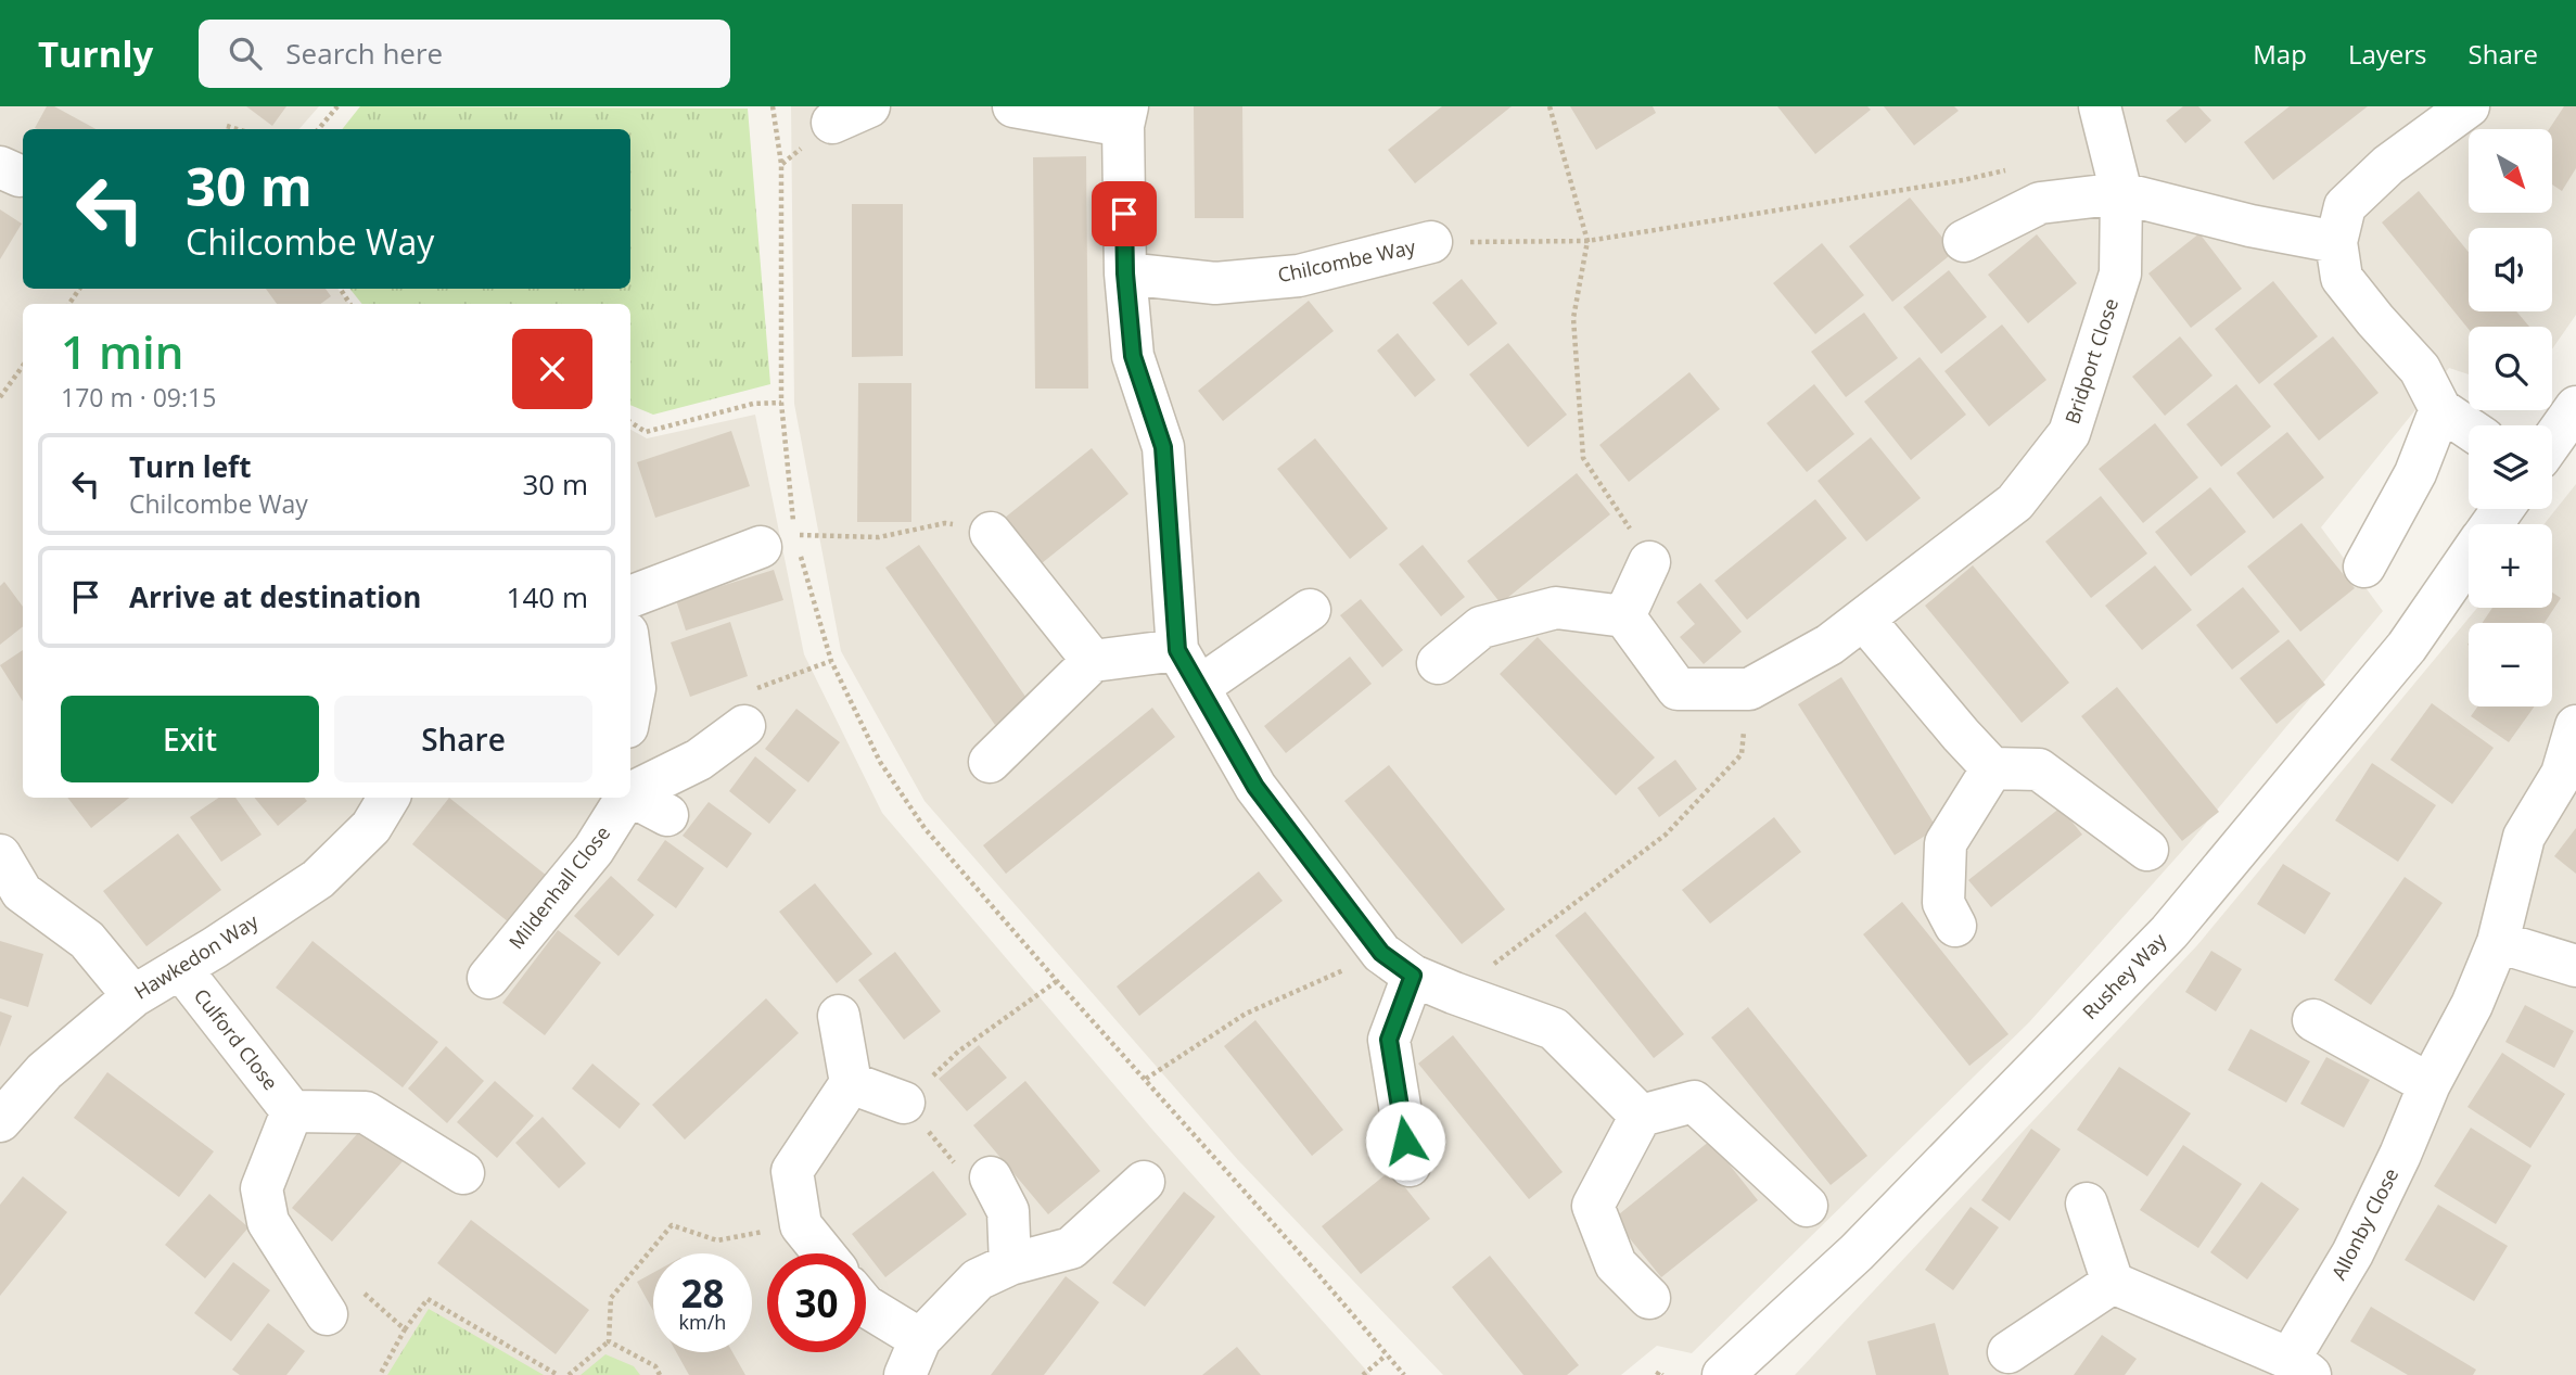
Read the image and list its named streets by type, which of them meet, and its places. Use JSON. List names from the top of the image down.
{
  "streets": {
    "street": [
      "Chilcombe Way",
      "Bridport Close",
      "Mildenhall Close",
      "Hawkedon Way",
      "Rushey Way",
      "Culford Close",
      "Allonby Close"
    ]
  },
  "crossings": [
    ["Hawkedon Way", "Culford Close"]
  ],
  "north": "bottom right",
  "page": {
    "header": "Turnly",
    "search": "Search here",
    "nav": ["Map", "Layers", "Share"],
    "map_buttons": ["+", "−"],
    "turn": ["30 m", "Chilcombe Way"],
    "heading": ["1 min", "170 m · 09:15"],
    "list": [
      {
        "name": "Turn left",
        "note": "Chilcombe Way",
        "value": "30 m"
      },
      {
        "name": "Arrive at destination",
        "value": "140 m"
      }
    ],
    "buttons": ["Exit", "Share"],
    "speed": "28 km/h",
    "limit": "30"
  }
}
